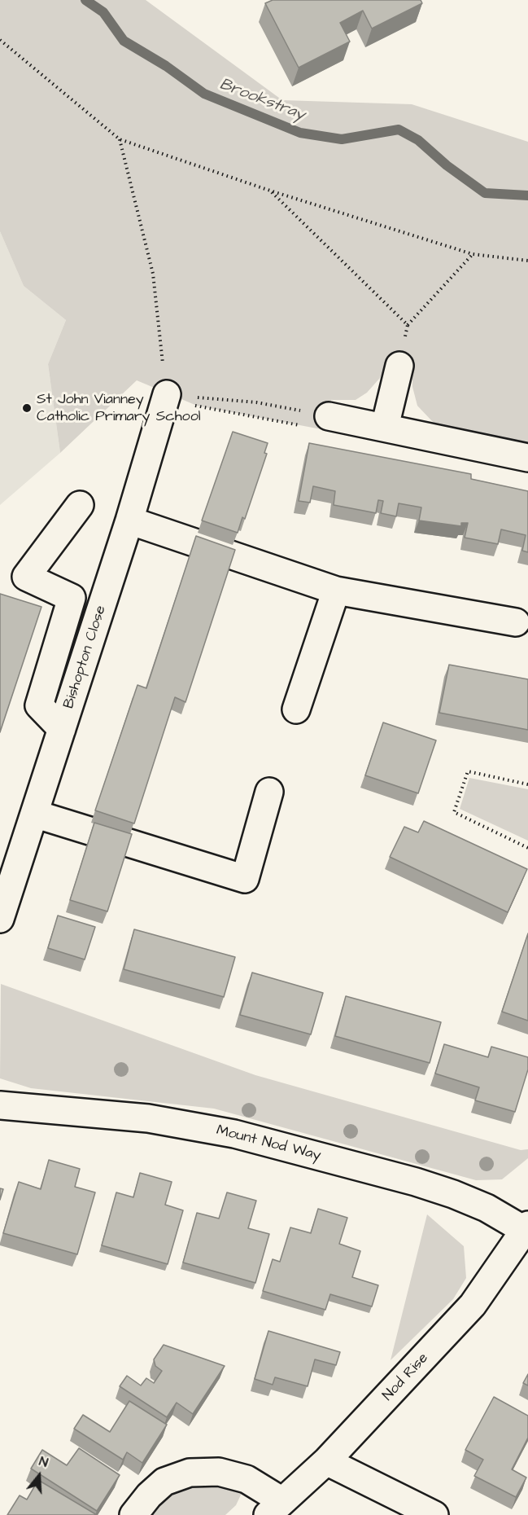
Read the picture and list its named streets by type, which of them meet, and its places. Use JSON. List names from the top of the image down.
{
  "streets": {
    "street": ["Bishopton Close", "Mount Nod Way", "Nod Rise"]
  },
  "crossings": [
    ["Mount Nod Way", "Nod Rise"]
  ],
  "water": ["Brookstray"],
  "places": ["St John Vianney Catholic Primary School"],
  "north": "top"
}
